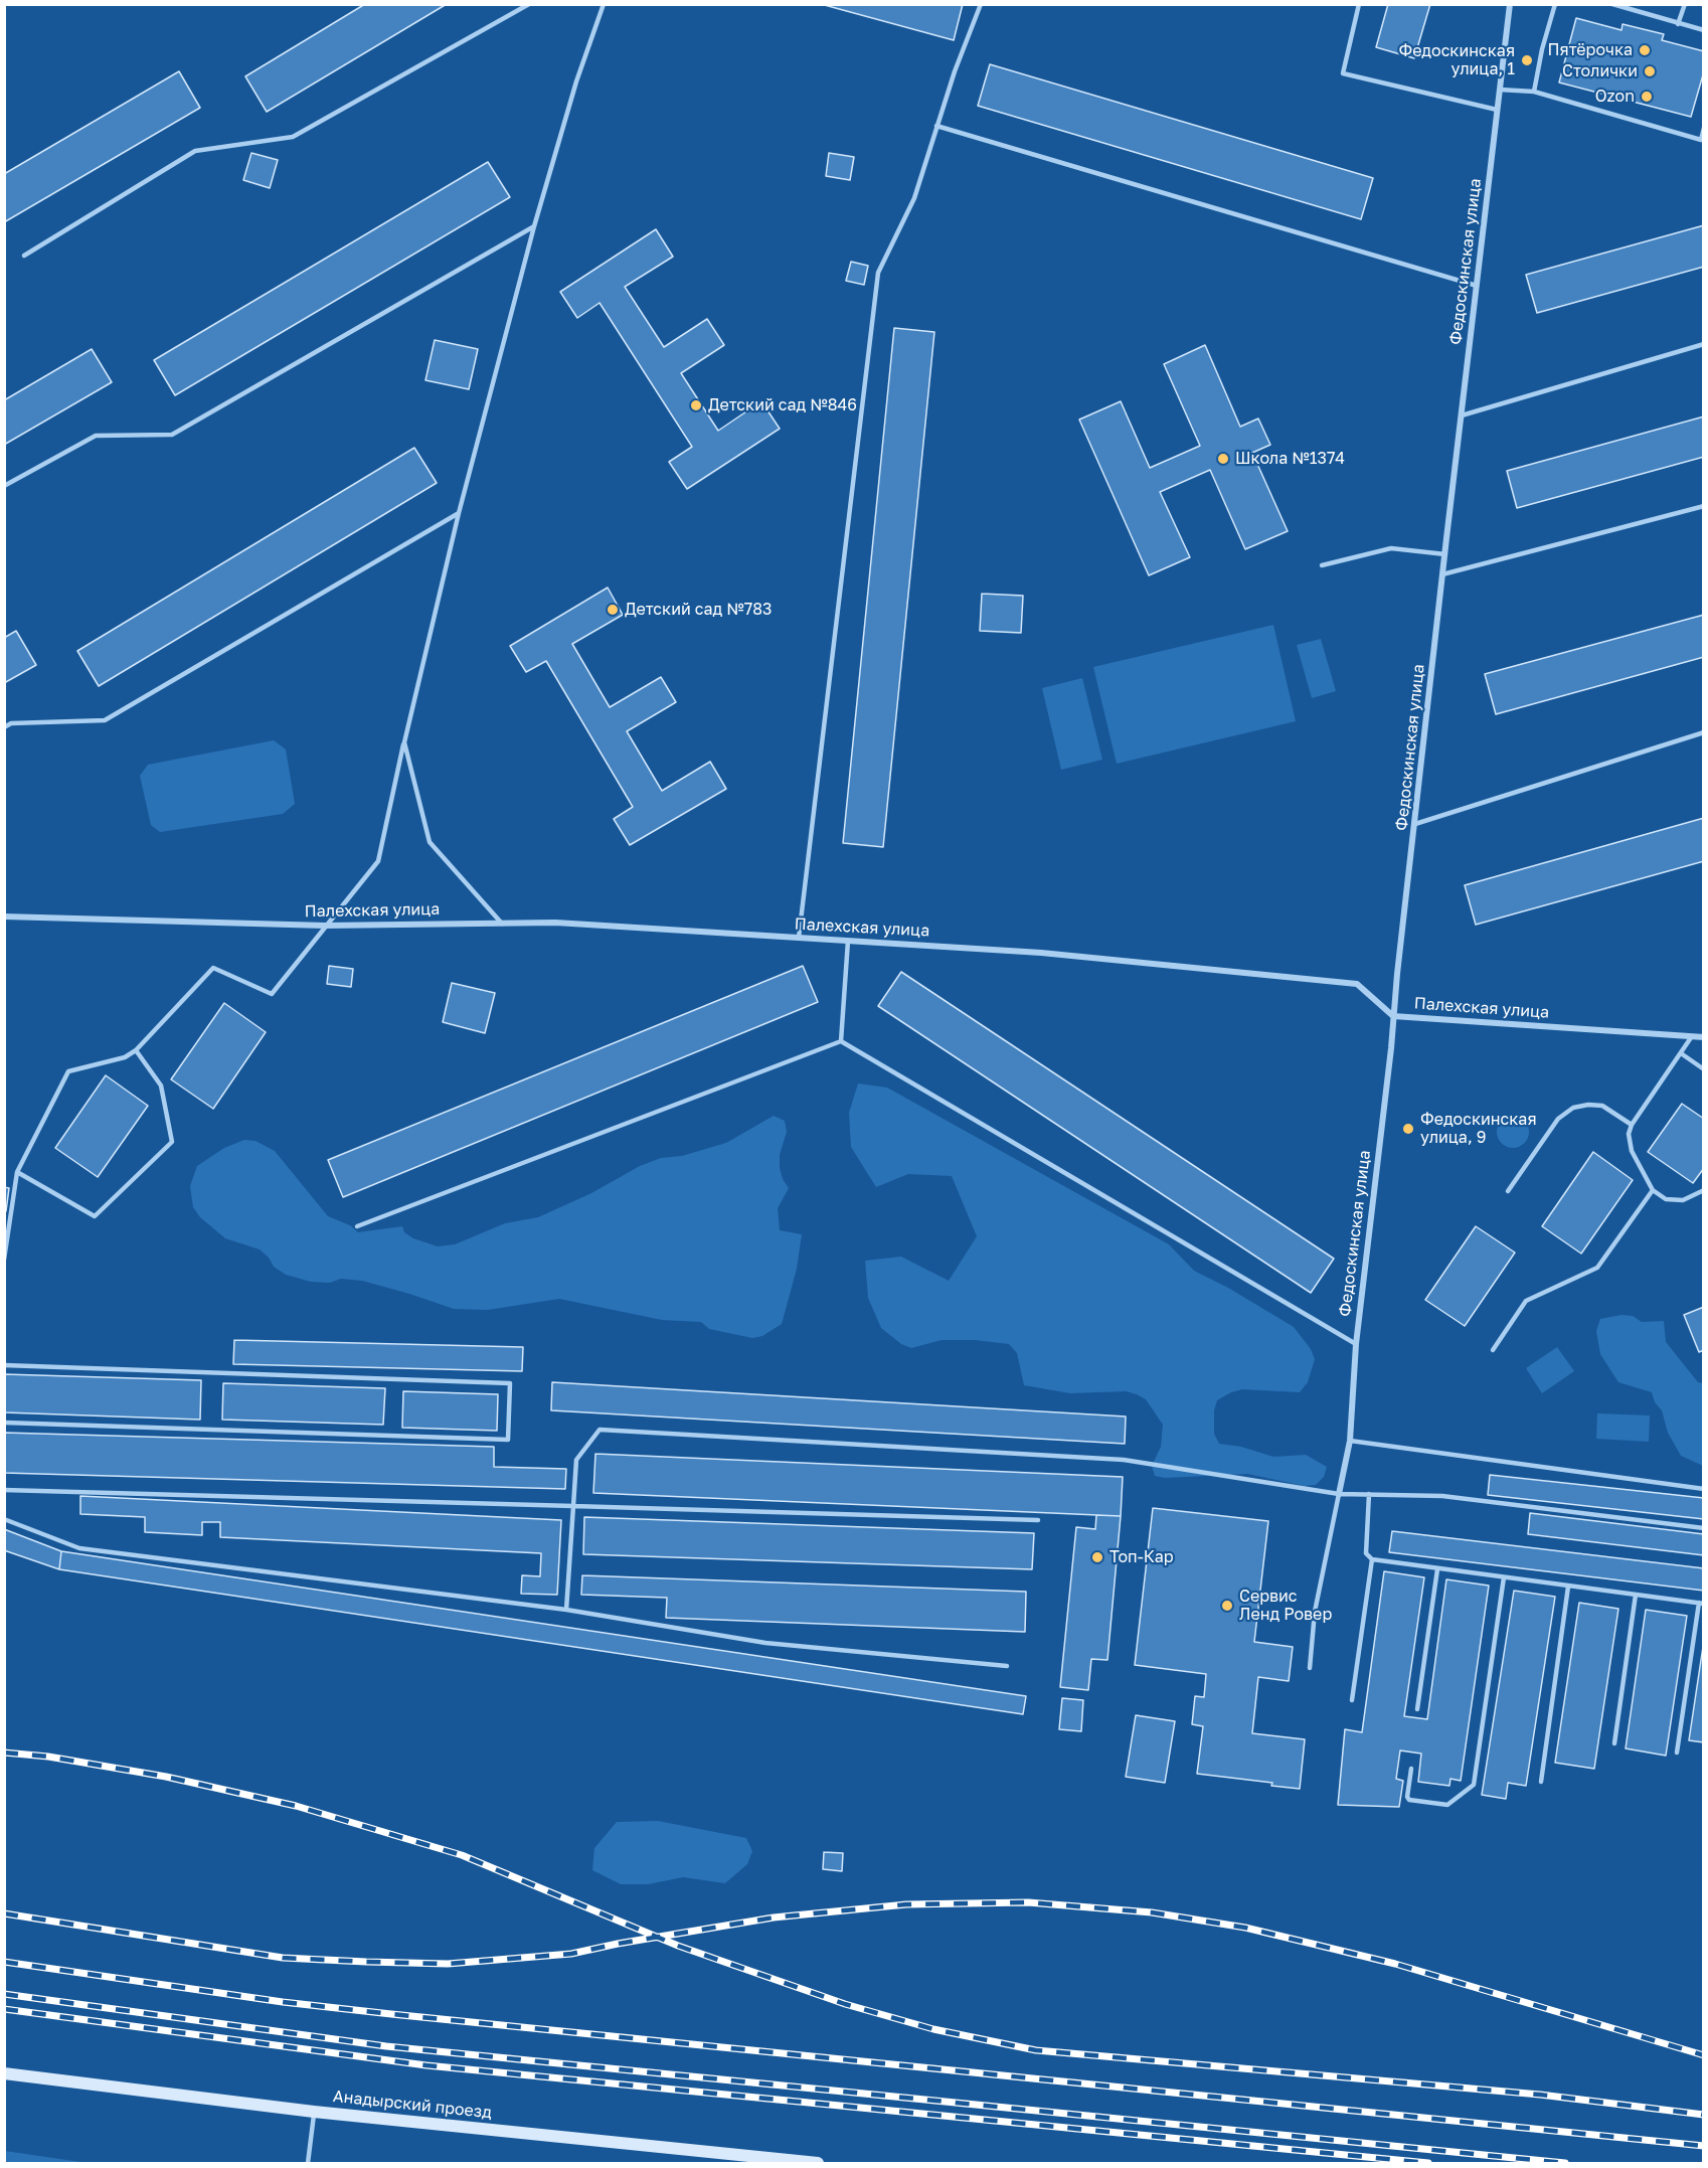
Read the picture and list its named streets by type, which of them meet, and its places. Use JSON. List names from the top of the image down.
{
  "streets": {
    "street": ["Федоскинская улица", "Палехская улица", "Анадырский проезд"]
  },
  "crossings": [
    ["Федоскинская улица", "Палехская улица"]
  ],
  "places": [
    "Пятёрочка",
    "Федоскинская улица, 1",
    "Столички",
    "Ozon",
    "Детский сад №846",
    "Школа №1374",
    "Детский сад №783",
    "Федоскинская улица, 9",
    "Топ-Кар",
    "Сервис Ленд Ровер"
  ]
}
